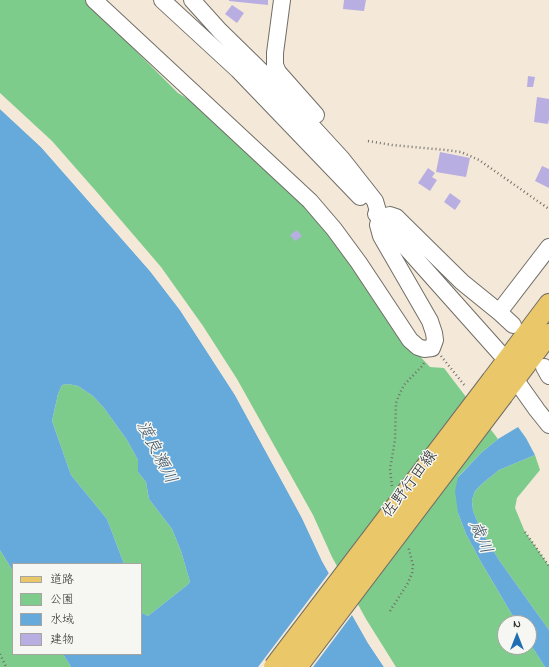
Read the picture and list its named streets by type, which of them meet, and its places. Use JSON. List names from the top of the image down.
{
  "streets": {
    "main road": ["佐野行田線"]
  },
  "water": ["渡良瀬川", "歳川"],
  "legend": [
    "道路",
    "公園",
    "水域",
    "建物"
  ],
  "north": "top"
}
